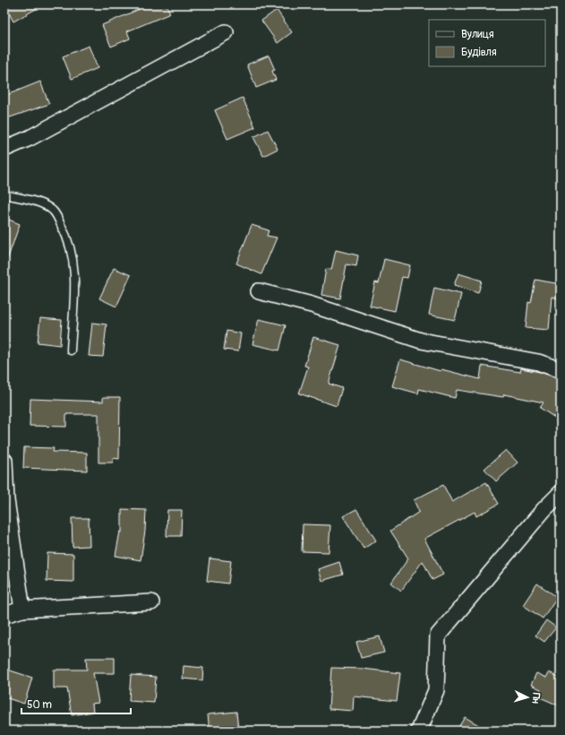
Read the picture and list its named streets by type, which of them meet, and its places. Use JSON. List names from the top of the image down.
{
  "legend": ["Вулиця", "Будівля"],
  "scale_bar": "50 m",
  "north": "right"
}
